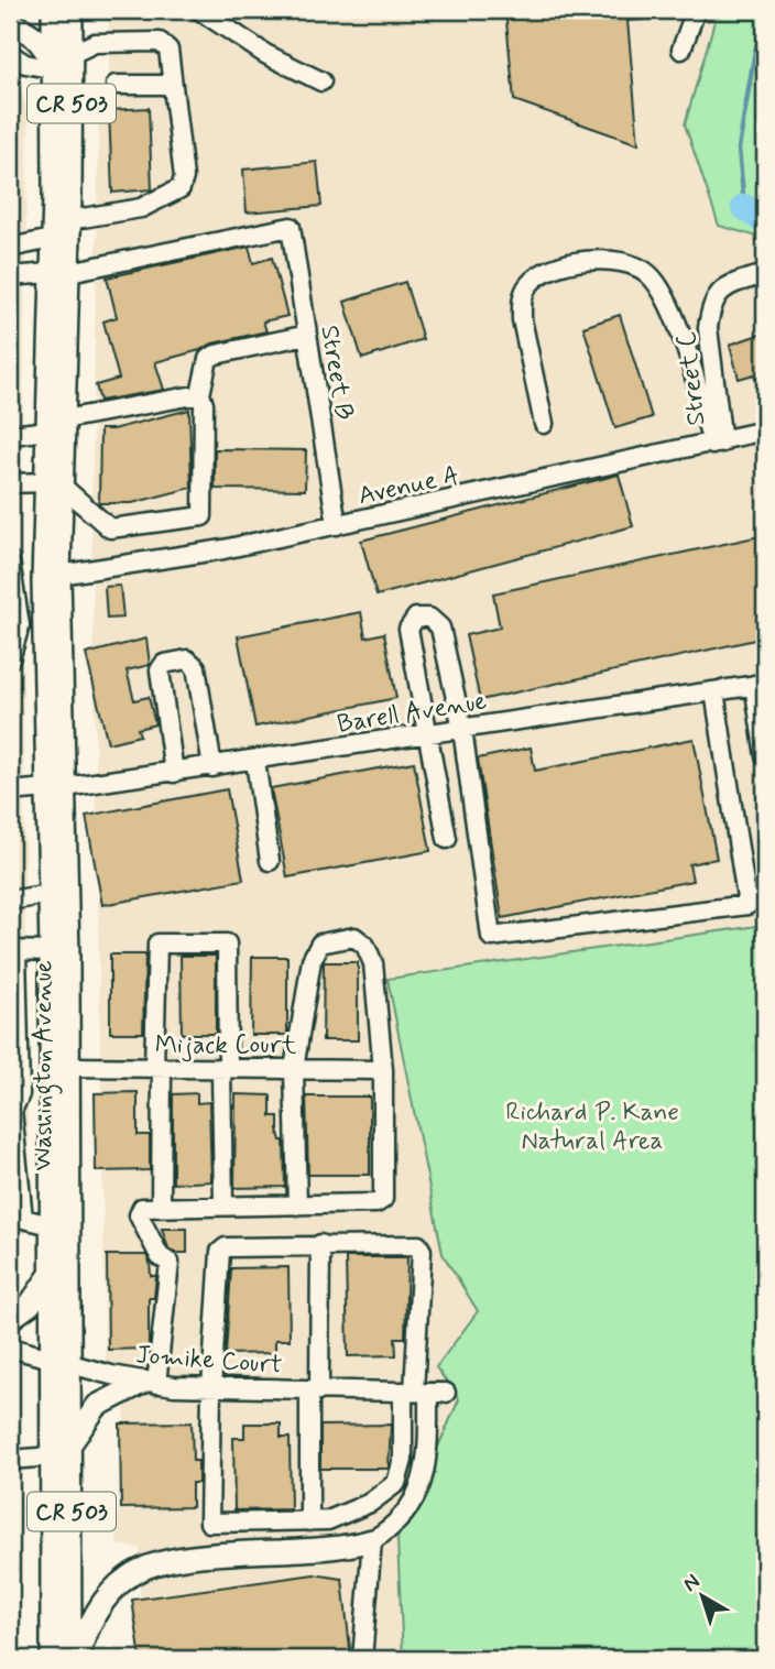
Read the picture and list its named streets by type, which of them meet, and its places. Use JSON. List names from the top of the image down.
{
  "streets": {
    "main road": ["CR 503", "Washington Avenue"],
    "street": [
      "Street B",
      "Street C",
      "Avenue A",
      "Barell Avenue",
      "Mijack Court",
      "Jomike Court"
    ]
  },
  "crossings": [
    ["Street B", "Avenue A"],
    ["Street B", "Washington Avenue"],
    ["Street C", "Avenue A"],
    ["Avenue A", "Washington Avenue"],
    ["Barell Avenue", "Washington Avenue"],
    ["Mijack Court", "Washington Avenue"],
    ["Washington Avenue", "Jomike Court"]
  ],
  "parks": ["Richard P. Kane Natural Area"],
  "north": "top left"
}
